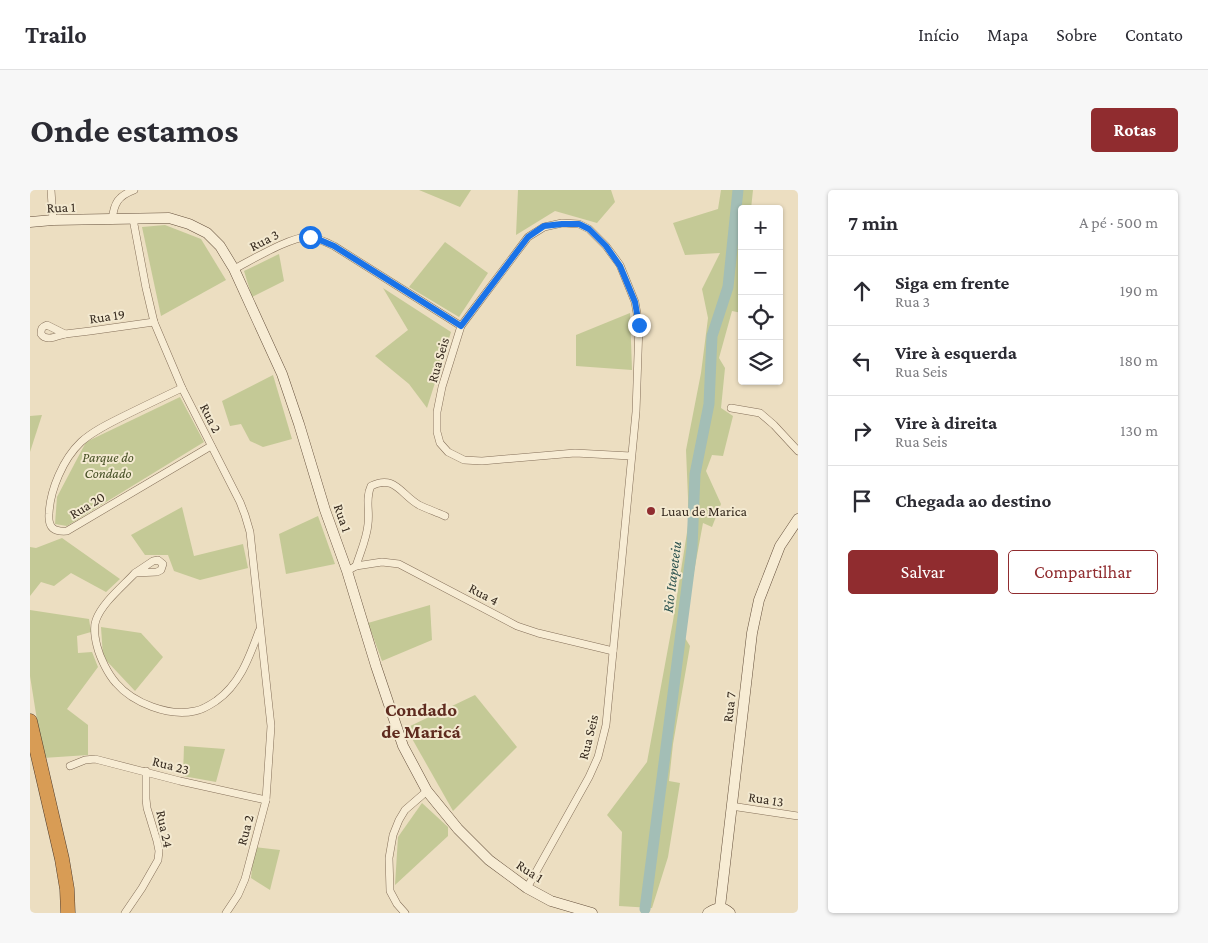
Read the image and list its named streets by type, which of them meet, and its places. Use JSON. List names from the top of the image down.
{
  "streets": {
    "street": [
      "Rua 1",
      "Rua 3",
      "Rua 19",
      "Rua Seis",
      "Rua 2",
      "Rua 20",
      "Rua 4",
      "Rua 7",
      "Rua 23",
      "Rua 13",
      "Rua 24"
    ]
  },
  "crossings": [
    ["Rua 1", "Rua 3"],
    ["Rua 1", "Rua Seis"],
    ["Rua 1", "Rua 2"],
    ["Rua 1", "Rua 4"],
    ["Rua 3", "Rua Seis"],
    ["Rua 19", "Rua 2"],
    ["Rua Seis", "Rua 4"],
    ["Rua 2", "Rua 20"],
    ["Rua 2", "Rua 23"],
    ["Rua 7", "Rua 13"],
    ["Rua 23", "Rua 24"]
  ],
  "districts": ["Condado de Maricá"],
  "water": ["Rio Itapeteiu"],
  "parks": ["Parque do Condado"],
  "places": ["Luau de Marica"],
  "page": {
    "header": "Trailo",
    "nav": [
      "Início",
      "Mapa",
      "Sobre",
      "Contato"
    ],
    "buttons": [
      "Rotas",
      ["Salvar", "Compartilhar"]
    ],
    "title": "Onde estamos",
    "heading": ["7 min", "A pé · 500 m"],
    "map_buttons": ["+", "−"],
    "list": [
      ["Siga em frente", "Rua 3", "190 m"],
      ["Vire à esquerda", "Rua Seis", "180 m"],
      ["Vire à direita", "Rua Seis", "130 m"],
      "Chegada ao destino"
    ]
  }
}
